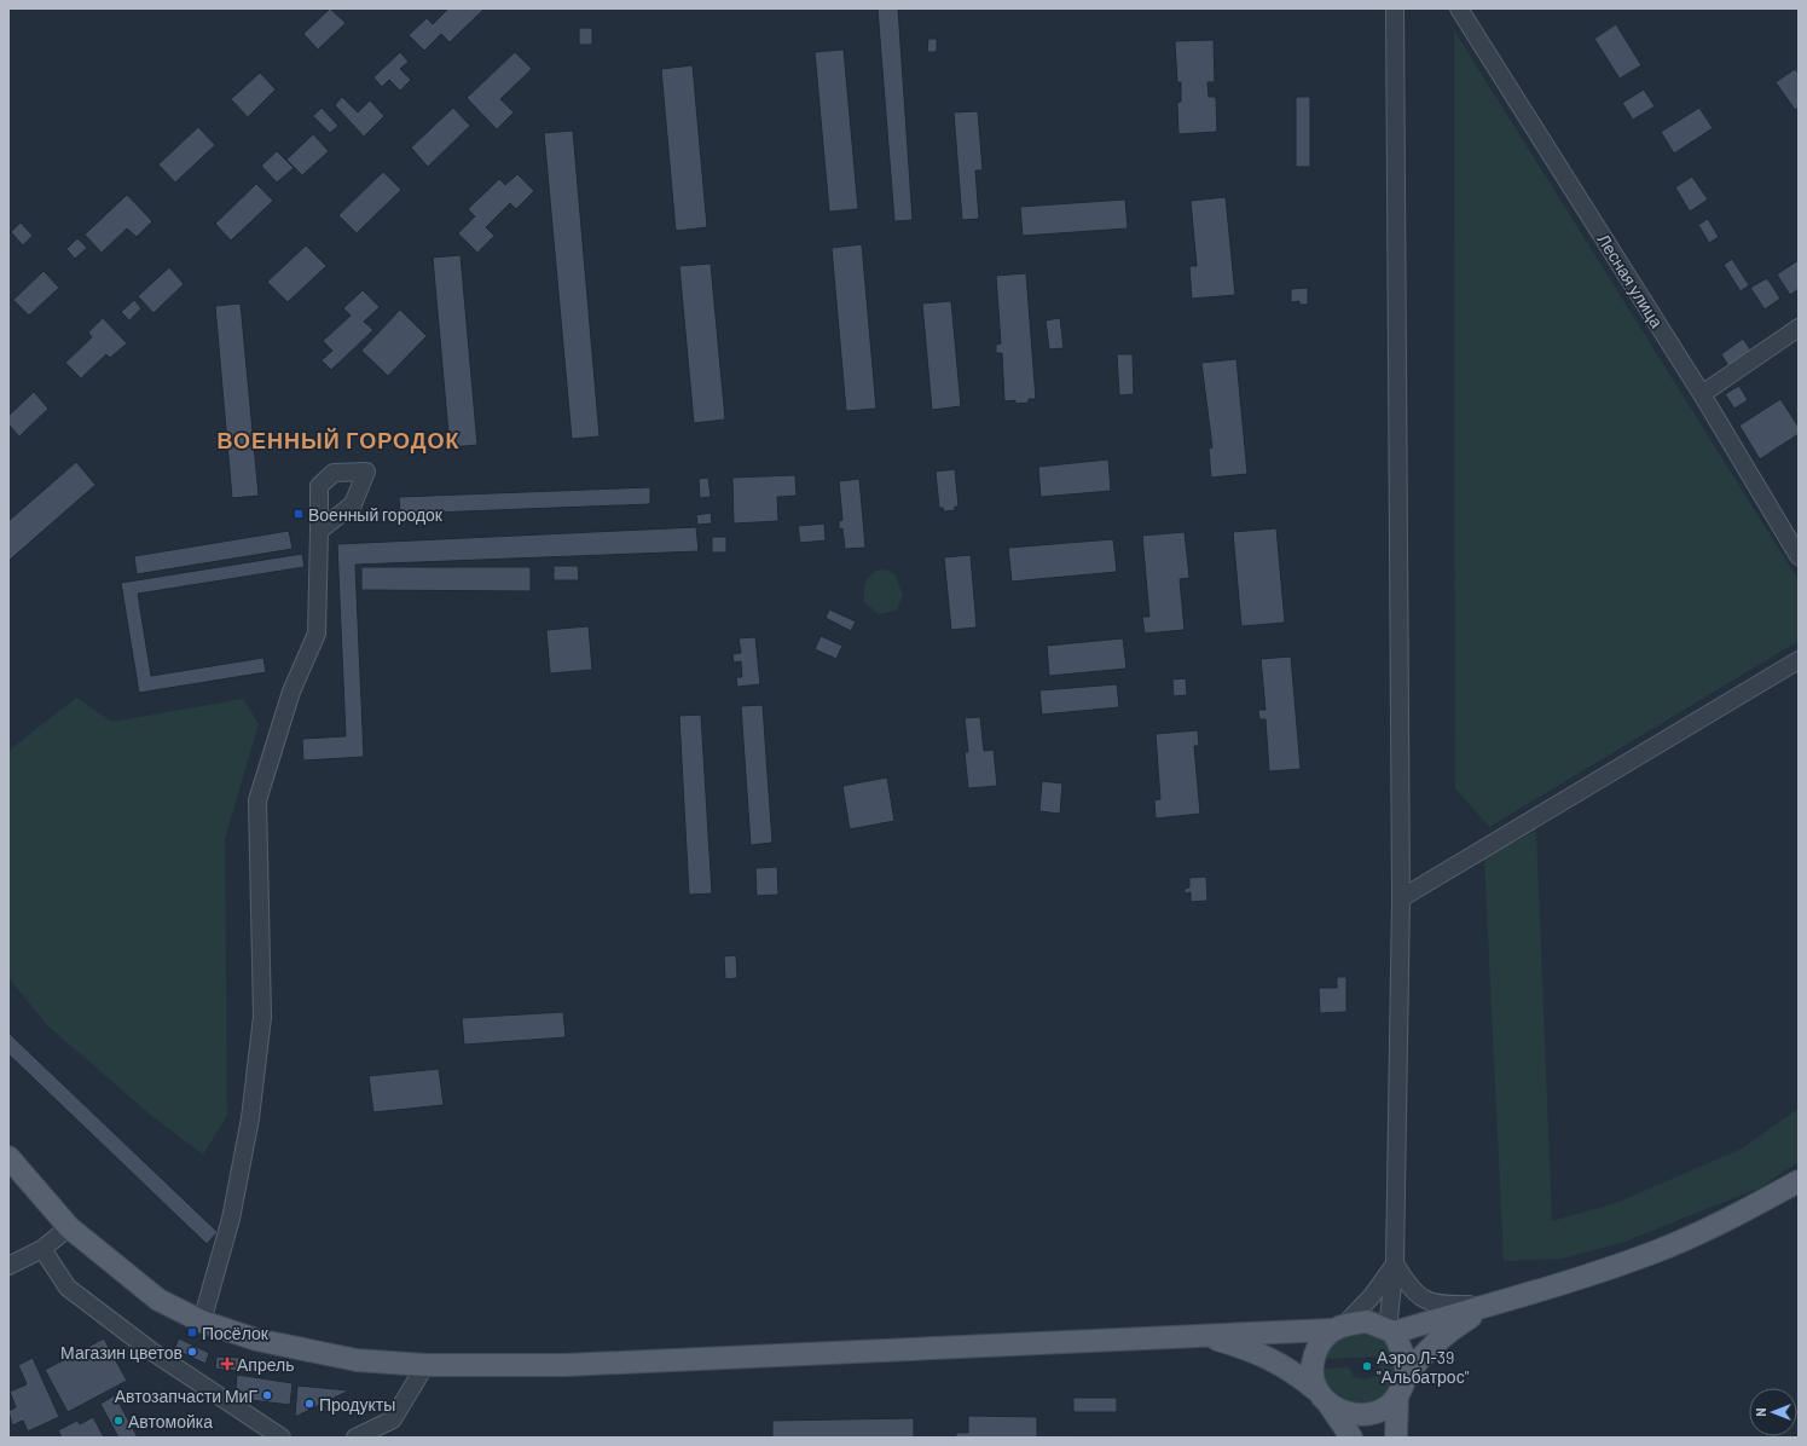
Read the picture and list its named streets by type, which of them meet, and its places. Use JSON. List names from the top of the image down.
{
  "streets": {
    "street": ["Лесная улица"]
  },
  "districts": ["ВОЕННЫЙ ГОРОДОК"],
  "places": {
    "transit": ["Военный городок", "Посёлок"],
    "other": [
      "Магазин цветов",
      "Аэро Л-39 \"Альбатрос\"",
      "Автозапчасти МиГ",
      "Продукты",
      "Автомойка"
    ],
    "health": ["Апрель"]
  },
  "north": "left"
}
